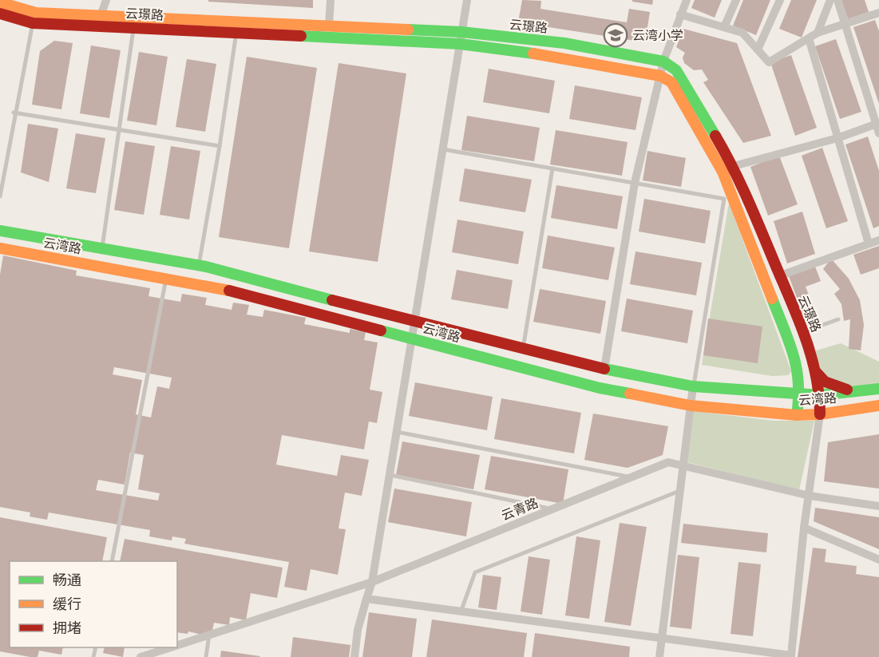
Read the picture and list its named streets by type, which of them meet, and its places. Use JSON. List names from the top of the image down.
{
  "streets": {
    "street": ["云璟路", "云湾路", "云青路"]
  },
  "crossings": [
    ["云璟路", "云湾路"]
  ],
  "places": {
    "school or university": ["云湾小学"]
  },
  "legend": ["畅通", "缓行", "拥堵"]
}
